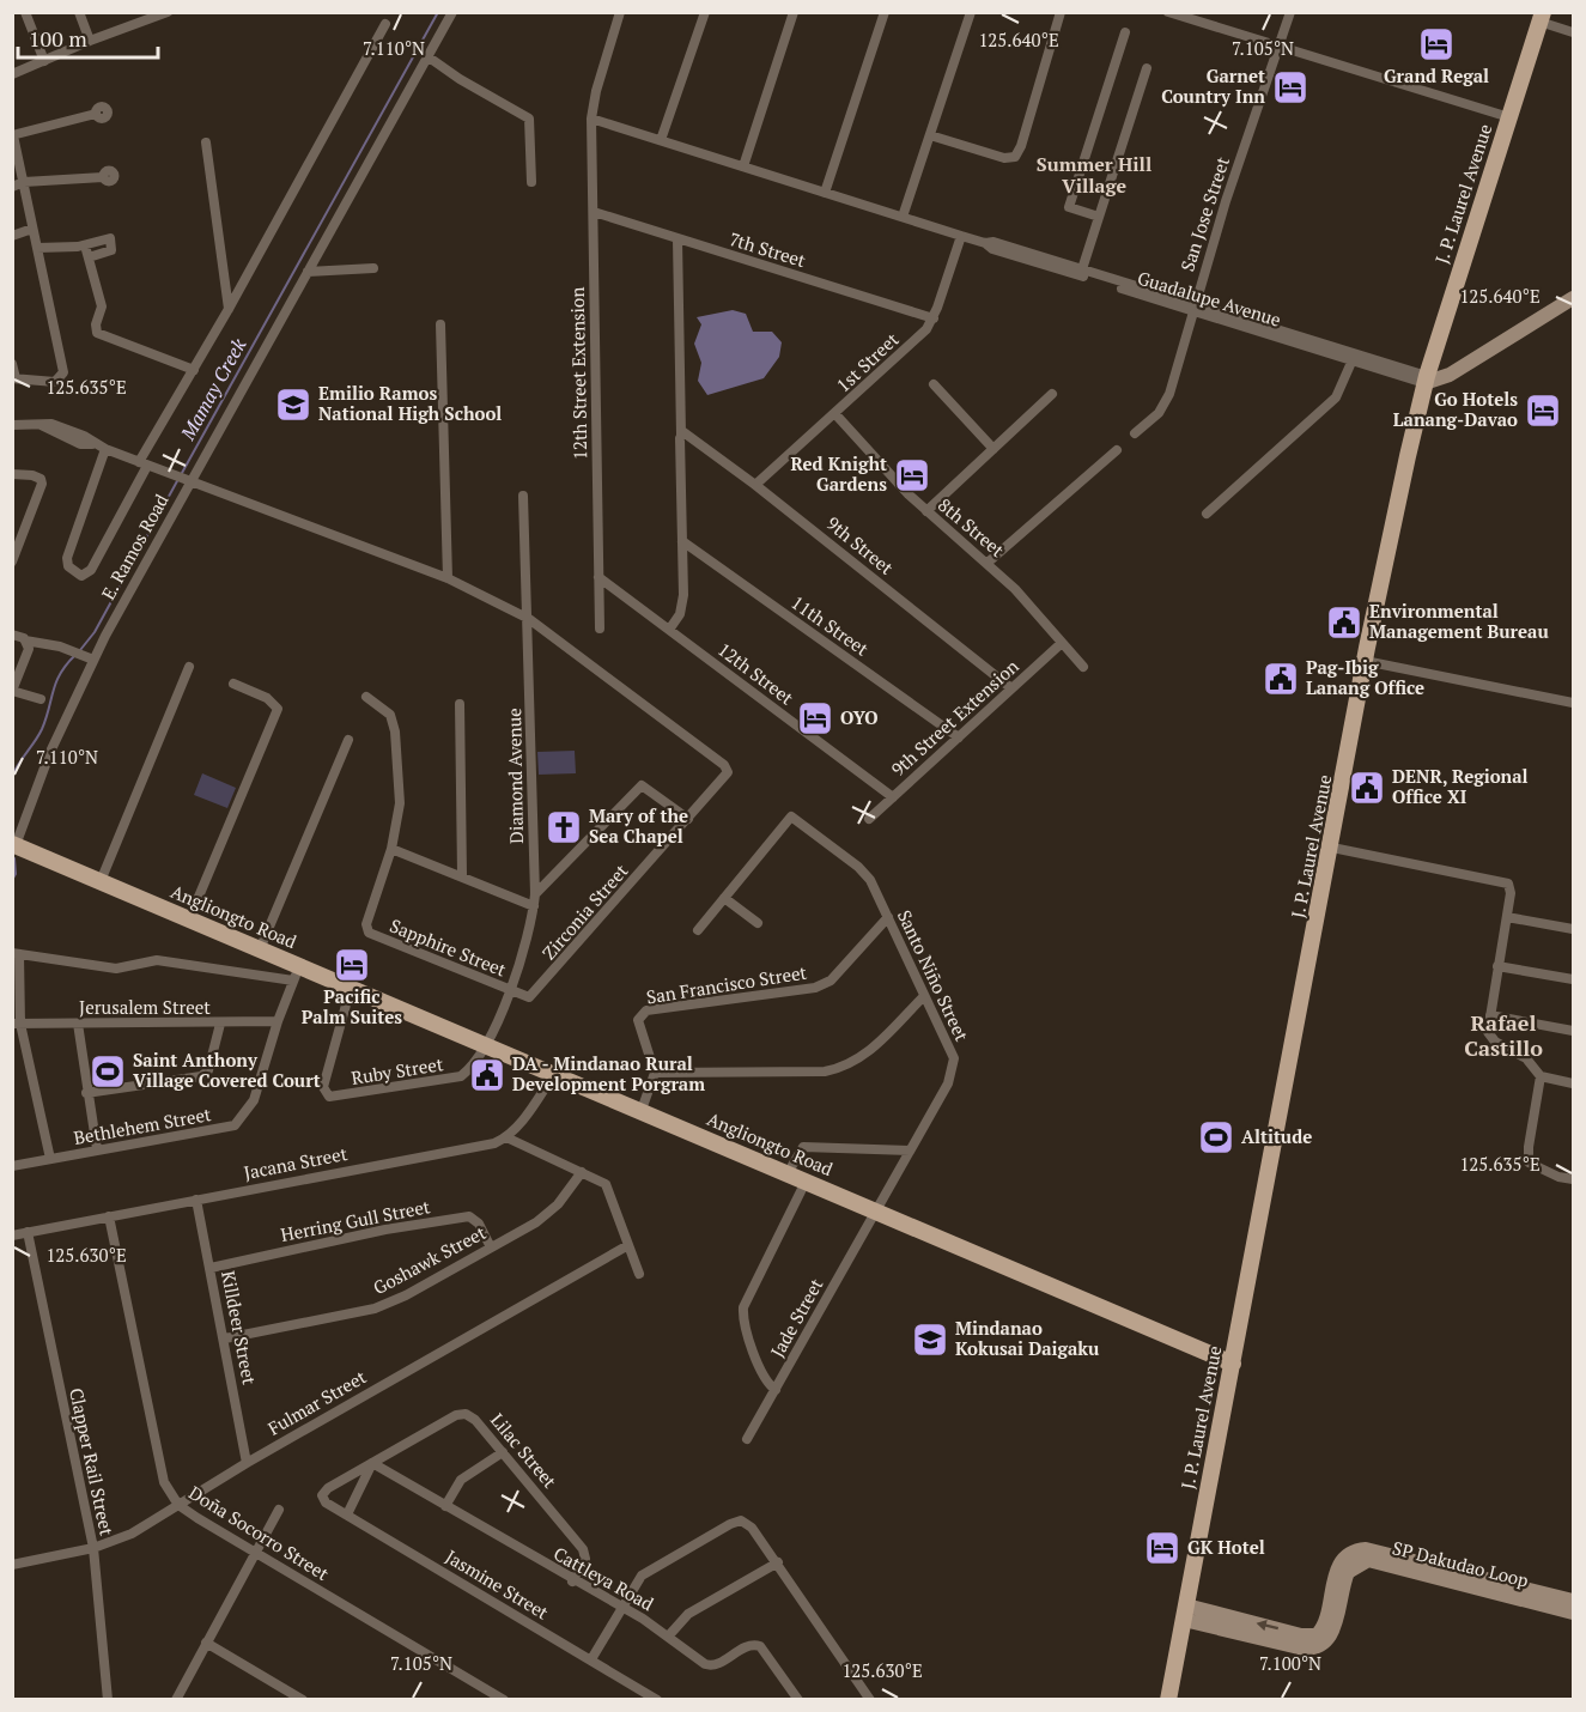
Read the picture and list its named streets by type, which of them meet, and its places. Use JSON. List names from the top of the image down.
{
  "streets": {
    "main road": ["J. P. Laurel Avenue", "Angliongto Road"],
    "street": [
      "San Jose Street",
      "7th Street",
      "Guadalupe Avenue",
      "1st Street",
      "12th Street Extension",
      "8th Street",
      "9th Street",
      "E. Ramos Road",
      "11th Street",
      "12th Street",
      "9th Street Extension",
      "Diamond Avenue",
      "Zirconia Street",
      "Sapphire Street",
      "Santo Niño Street",
      "San Francisco Street",
      "Jerusalem Street",
      "Ruby Street",
      "Bethlehem Street",
      "Jacana Street",
      "Herring Gull Street",
      "Goshawk Street",
      "Jade Street",
      "Killdeer Street",
      "Fulmar Street",
      "Lilac Street",
      "Clapper Rail Street",
      "Doña Socorro Street",
      "SP Dakudao Loop",
      "Cattleya Road",
      "Jasmine Street"
    ]
  },
  "crossings": [
    ["J. P. Laurel Avenue", "Guadalupe Avenue"],
    ["J. P. Laurel Avenue", "Angliongto Road"],
    ["J. P. Laurel Avenue", "SP Dakudao Loop"],
    ["San Jose Street", "Guadalupe Avenue"],
    ["7th Street", "1st Street"],
    ["7th Street", "12th Street Extension"],
    ["Guadalupe Avenue", "1st Street"],
    ["Guadalupe Avenue", "12th Street Extension"],
    ["1st Street", "8th Street"],
    ["1st Street", "9th Street"],
    ["12th Street Extension", "12th Street"],
    ["8th Street", "9th Street Extension"],
    ["9th Street", "9th Street Extension"],
    ["E. Ramos Road", "Angliongto Road"],
    ["11th Street", "9th Street Extension"],
    ["12th Street", "9th Street Extension"],
    ["Diamond Avenue", "Zirconia Street"],
    ["Diamond Avenue", "Angliongto Road"],
    ["Diamond Avenue", "Sapphire Street"],
    ["Diamond Avenue", "Ruby Street"],
    ["Zirconia Street", "Sapphire Street"],
    ["Angliongto Road", "Santo Niño Street"],
    ["Angliongto Road", "Ruby Street"],
    ["Angliongto Road", "Bethlehem Street"],
    ["Angliongto Road", "Jade Street"],
    ["Santo Niño Street", "San Francisco Street"],
    ["Santo Niño Street", "Jade Street"],
    ["Jerusalem Street", "Bethlehem Street"],
    ["Jacana Street", "Killdeer Street"],
    ["Jacana Street", "Clapper Rail Street"],
    ["Jacana Street", "Doña Socorro Street"],
    ["Herring Gull Street", "Goshawk Street"],
    ["Herring Gull Street", "Killdeer Street"],
    ["Goshawk Street", "Killdeer Street"],
    ["Killdeer Street", "Fulmar Street"],
    ["Fulmar Street", "Clapper Rail Street"],
    ["Fulmar Street", "Doña Socorro Street"],
    ["Lilac Street", "Cattleya Road"],
    ["Lilac Street", "Jasmine Street"]
  ],
  "districts": ["Summer Hill Village", "Rafael Castillo"],
  "water": ["Mamay Creek"],
  "places": {
    "hotel": [
      "Grand Regal",
      "Garnet Country Inn",
      "Go Hotels Lanang-Davao",
      "Red Knight Gardens",
      "OYO",
      "Pacific Palm Suites",
      "GK Hotel"
    ],
    "school or university": ["Emilio Ramos National High School", "Mindanao Kokusai Daigaku"],
    "public building": [
      "Environmental Management Bureau",
      "Pag-Ibig Lanang Office",
      "DENR, Regional Office XI",
      "DA - Mindanao Rural Development Porgram"
    ],
    "church": ["Mary of the Sea Chapel"],
    "sports": ["Saint Anthony Village Covered Court", "Altitude"]
  },
  "scale_bar": "100 m",
  "coordinates": [
    "125.640°E",
    "7.110°N",
    "7.105°N",
    "125.635°E",
    "125.630°E",
    "7.100°N"
  ]
}
